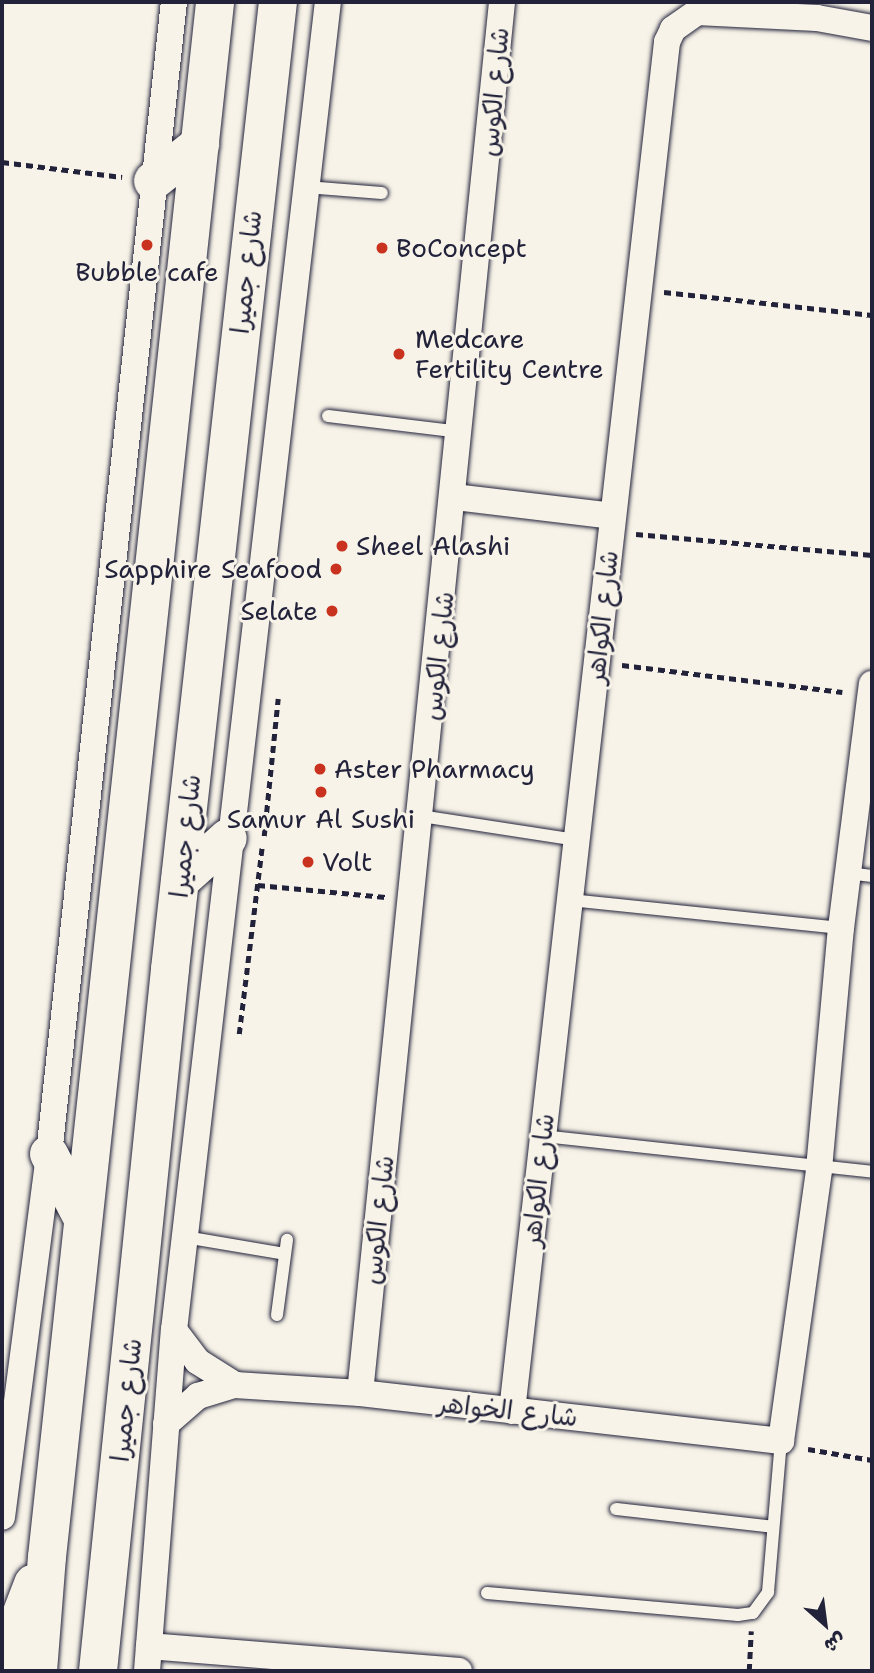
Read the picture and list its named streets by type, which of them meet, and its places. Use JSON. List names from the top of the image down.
{
  "streets": {
    "main road": ["شارع جميرا"],
    "street": ["شارع الكوس", "شارع الكواهر", "شارع الخواهر"]
  },
  "crossings": [
    ["شارع الكوس", "شارع الخواهر"],
    ["شارع الكواهر", "شارع الخواهر"]
  ],
  "places": [
    "Bubble cafe",
    "BoConcept",
    "Medcare Fertility Centre",
    "Sheel Alashi",
    "Sapphire Seafood",
    "Selate",
    "Aster Pharmacy",
    "Samur Al Sushi",
    "Volt"
  ],
  "north": "bottom right"
}
